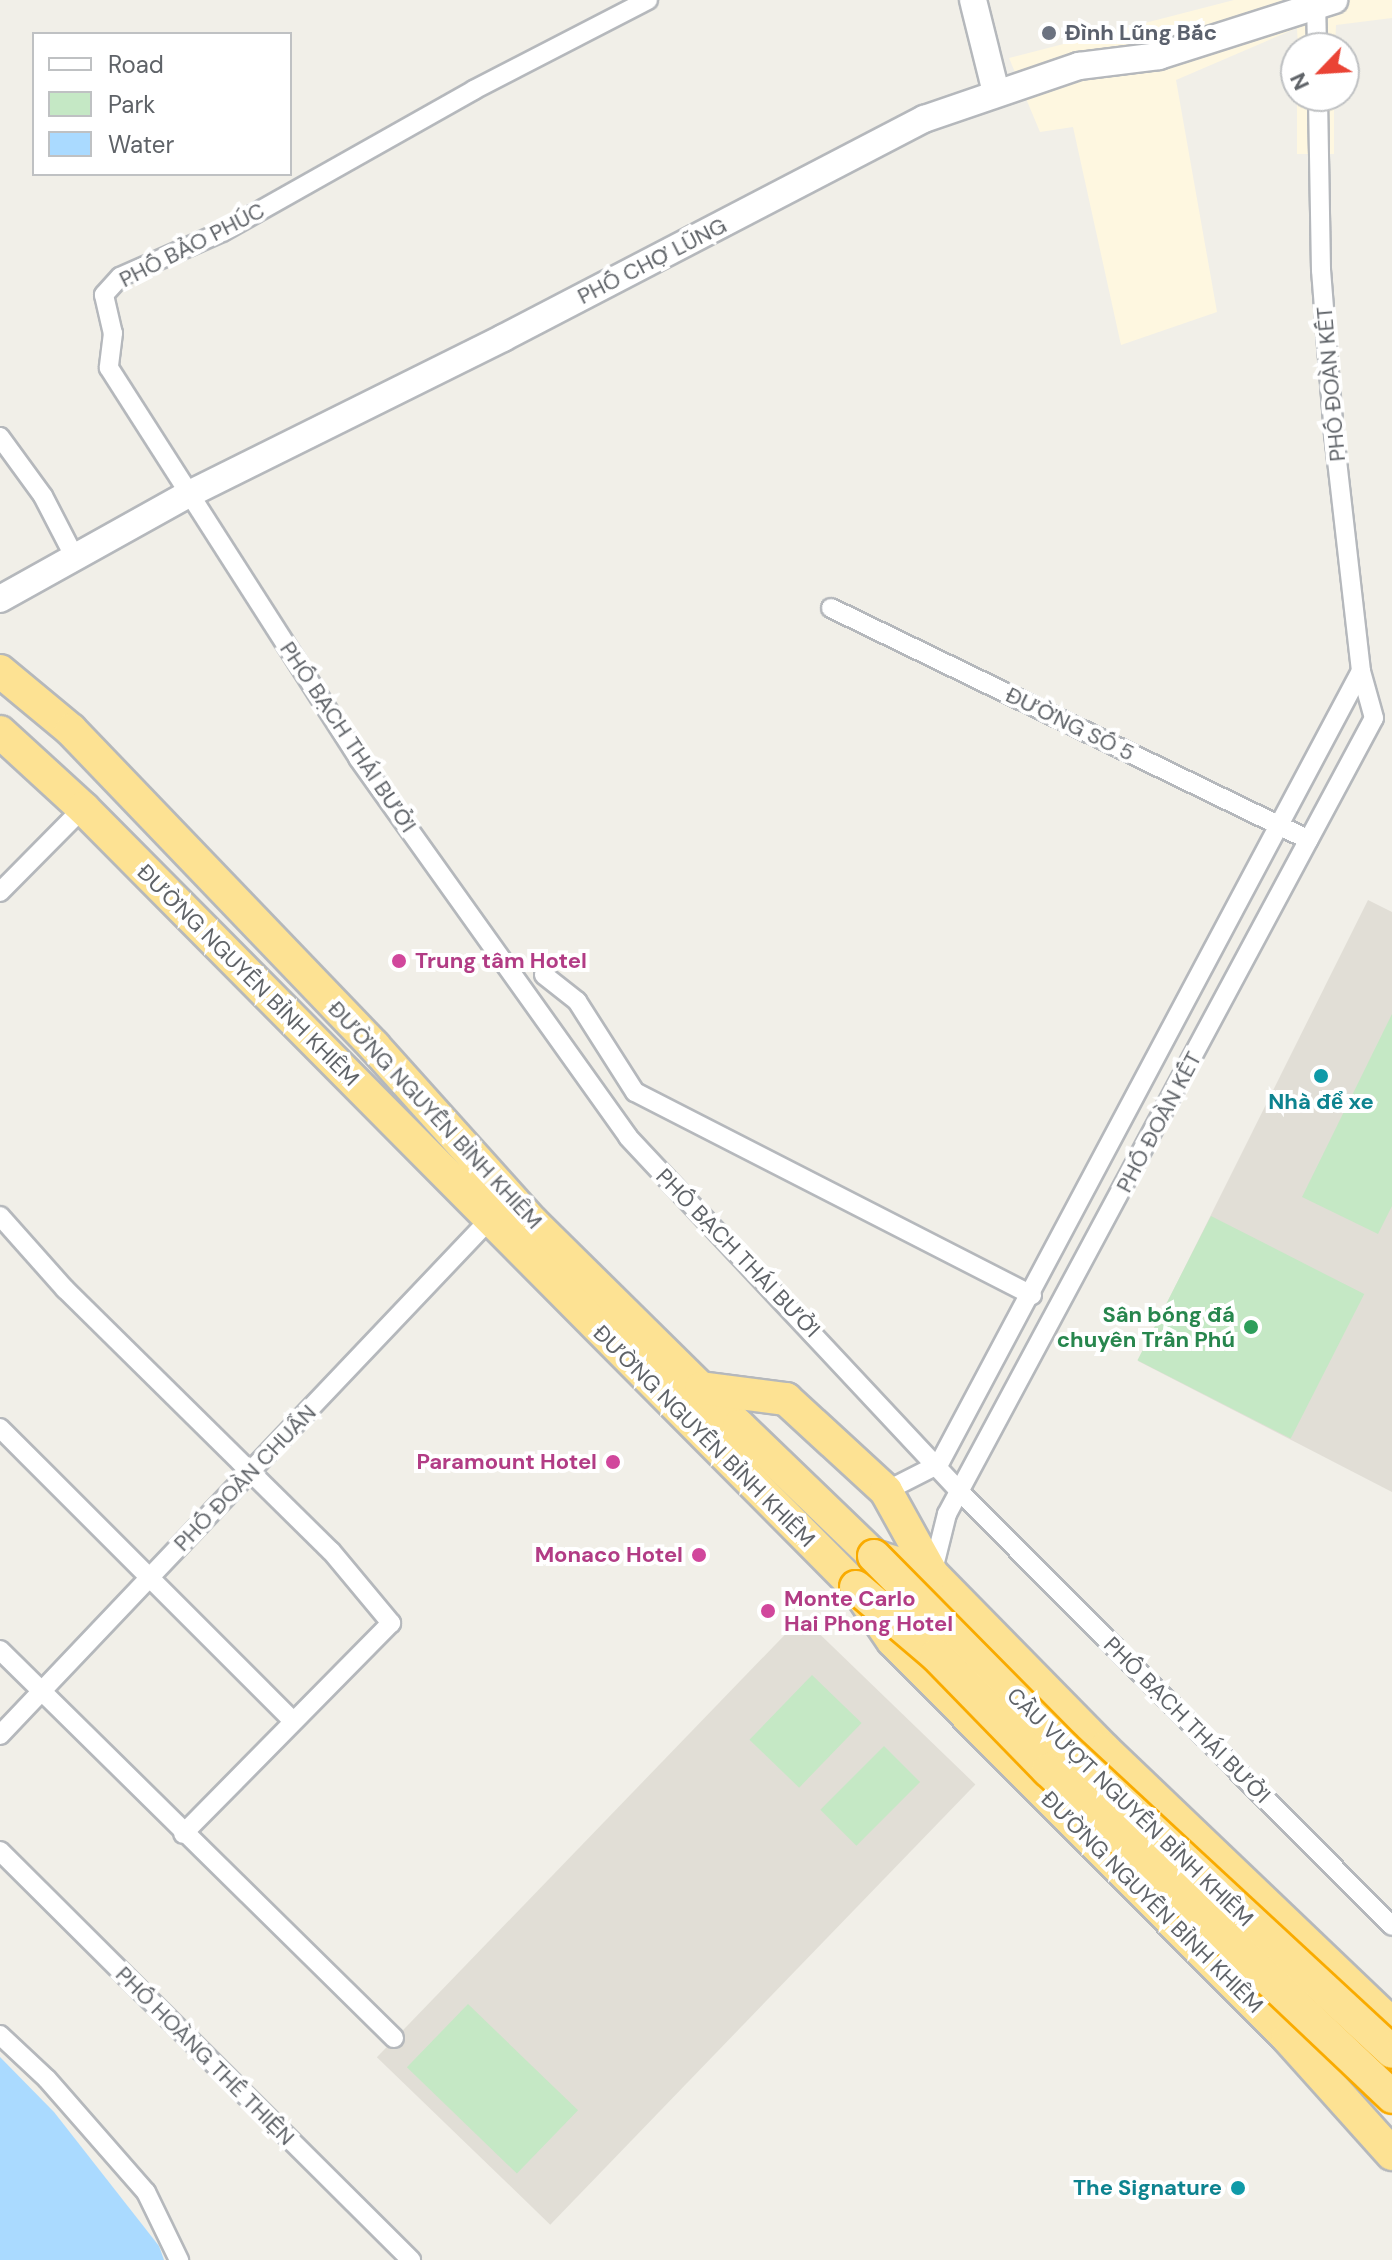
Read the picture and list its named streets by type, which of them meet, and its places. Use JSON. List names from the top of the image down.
{
  "streets": {
    "highway": ["ĐƯỜNG NGUYỄN BỈNH KHIÊM", "ĐƯỜNG NGUYỄN BÌNH KHIÊM", "CẦU VƯỢT NGUYỄN BỈNH KHIÊM"],
    "street": [
      "PHỐ BẢO PHÚC",
      "PHỐ CHỢ LŨNG",
      "PHỐ ĐOÀN KẾT",
      "ĐƯỜNG SỐ 5",
      "PHỐ BẠCH THÁI BƯỞI",
      "PHỐ ĐOÀN CHUẨN",
      "PHỐ HOÀNG THẾ THIỆN"
    ]
  },
  "crossings": [
    ["PHỐ BẢO PHÚC", "PHỐ CHỢ LŨNG"],
    ["PHỐ BẢO PHÚC", "PHỐ BẠCH THÁI BƯỞI"],
    ["PHỐ CHỢ LŨNG", "PHỐ BẠCH THÁI BƯỞI"],
    ["PHỐ ĐOÀN KẾT", "ĐƯỜNG SỐ 5"],
    ["PHỐ ĐOÀN KẾT", "PHỐ BẠCH THÁI BƯỞI"],
    ["ĐƯỜNG NGUYỄN BỈNH KHIÊM", "PHỐ ĐOÀN CHUẨN"],
    ["ĐƯỜNG NGUYỄN BỈNH KHIÊM", "CẦU VƯỢT NGUYỄN BỈNH KHIÊM"],
    ["ĐƯỜNG NGUYỄN BÌNH KHIÊM", "CẦU VƯỢT NGUYỄN BỈNH KHIÊM"]
  ],
  "places": [
    "Đình Lũng Bắc",
    "Trung tâm Hotel",
    "Nhà để xe",
    "Sân bóng đá chuyên Trần Phú",
    "Paramount Hotel",
    "Monaco Hotel",
    "Monte Carlo Hai Phong Hotel",
    "The Signature"
  ],
  "legend": ["Road", "Park", "Water"],
  "north": "bottom left"
}
